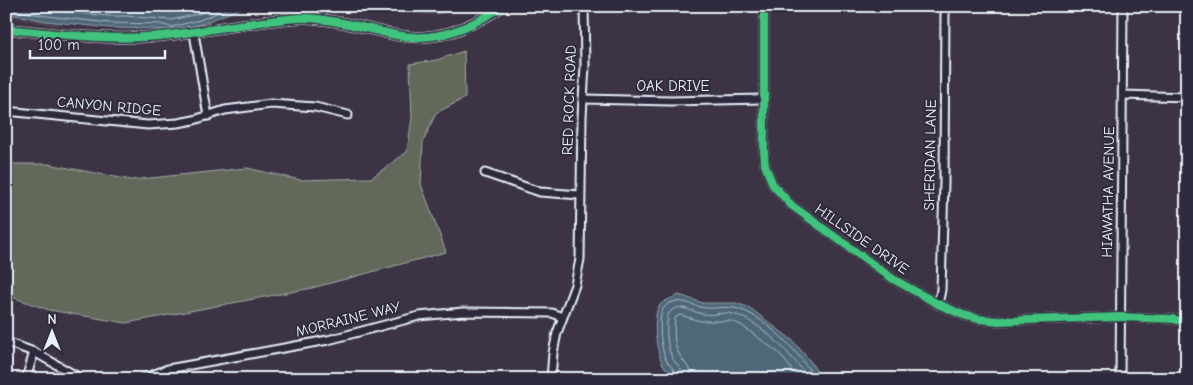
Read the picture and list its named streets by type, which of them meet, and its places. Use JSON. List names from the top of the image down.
{
  "streets": {
    "street": [
      "OAK DRIVE",
      "RED ROCK ROAD",
      "CANYON RIDGE",
      "SHERIDAN LANE",
      "HIAWATHA AVENUE",
      "HILLSIDE DRIVE",
      "MORRAINE WAY"
    ]
  },
  "crossings": [
    ["OAK DRIVE", "RED ROCK ROAD"],
    ["OAK DRIVE", "HILLSIDE DRIVE"],
    ["RED ROCK ROAD", "MORRAINE WAY"],
    ["SHERIDAN LANE", "HILLSIDE DRIVE"],
    ["HIAWATHA AVENUE", "HILLSIDE DRIVE"]
  ],
  "scale_bar": "100 m",
  "north": "top"
}
